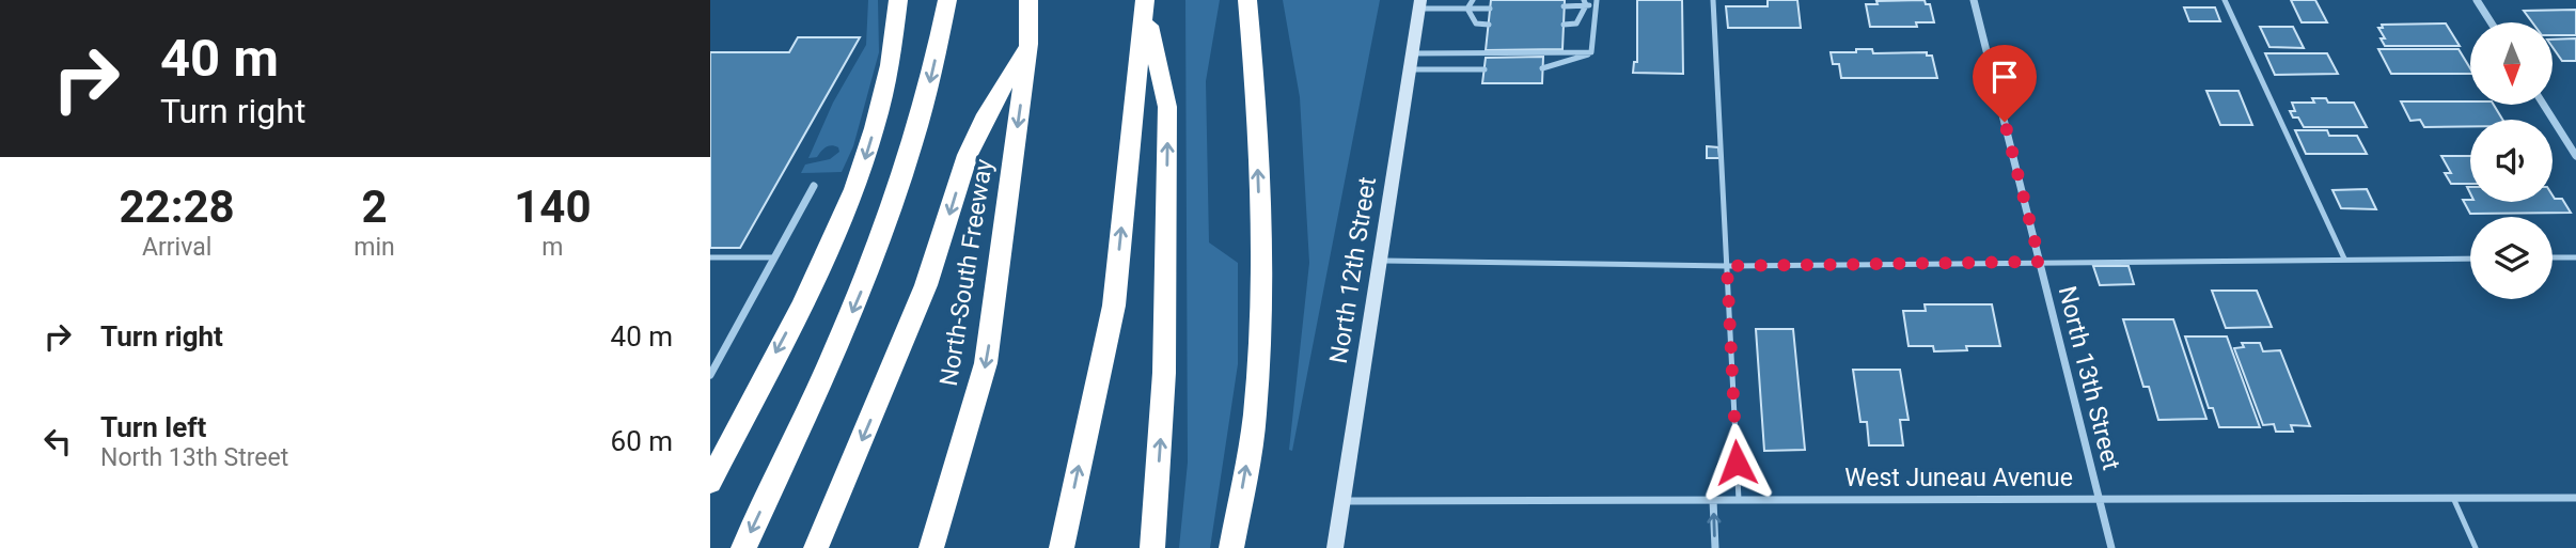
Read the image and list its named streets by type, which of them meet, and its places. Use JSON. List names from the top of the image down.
{
  "streets": {
    "highway": ["North-South Freeway"],
    "street": ["North 12th Street", "North 13th Street", "West Juneau Avenue"]
  },
  "crossings": [
    ["North 12th Street", "West Juneau Avenue"],
    ["North 13th Street", "West Juneau Avenue"]
  ],
  "north": "bottom",
  "page": {
    "turn": ["40 m", "Turn right"],
    "eta": [
      "22:28",
      "Arrival",
      "2",
      "min",
      "140",
      "m"
    ],
    "list": [
      {
        "name": "Turn right",
        "value": "40 m"
      },
      {
        "name": "Turn left",
        "note": "North 13th Street",
        "value": "60 m"
      }
    ]
  }
}
